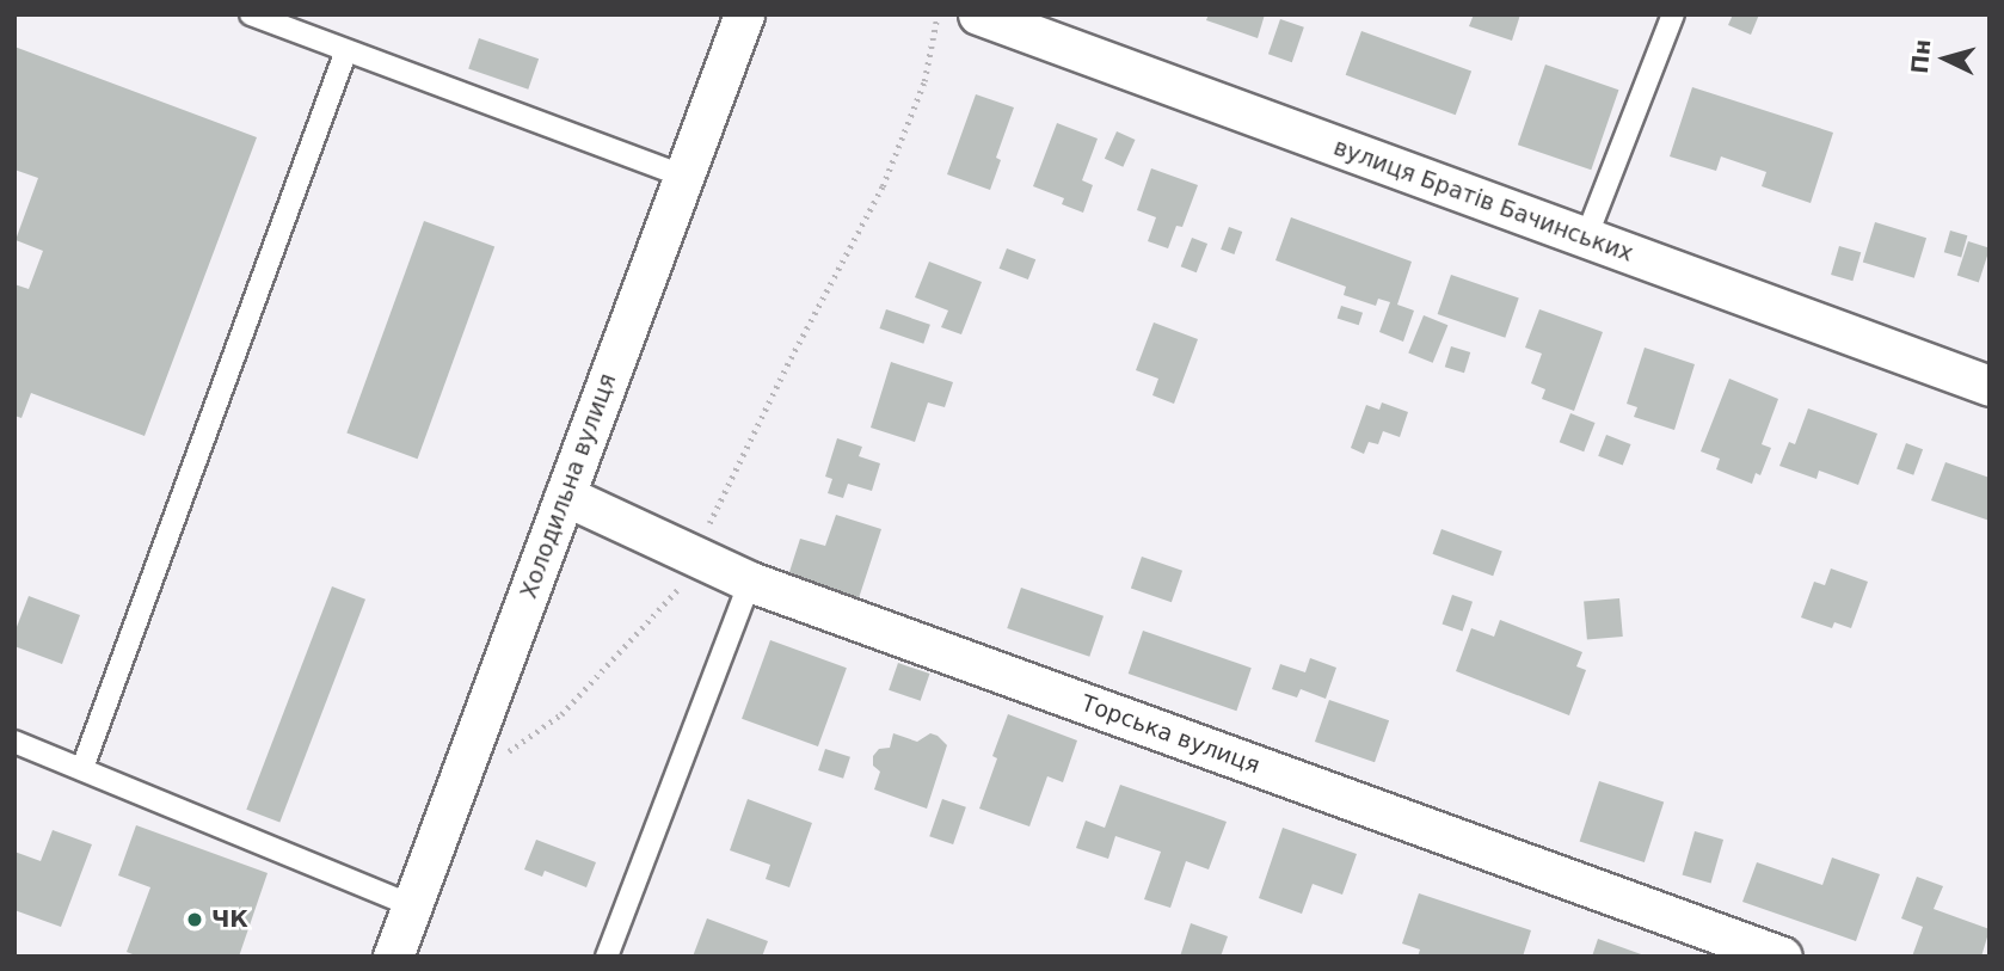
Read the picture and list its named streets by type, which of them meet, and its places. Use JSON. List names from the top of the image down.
{
  "streets": {
    "street": ["вулиця Братів Бачинських", "Холодильна вулиця", "Торська вулиця"]
  },
  "crossings": [
    ["Холодильна вулиця", "Торська вулиця"]
  ],
  "places": ["ЧК"],
  "north": "left"
}
